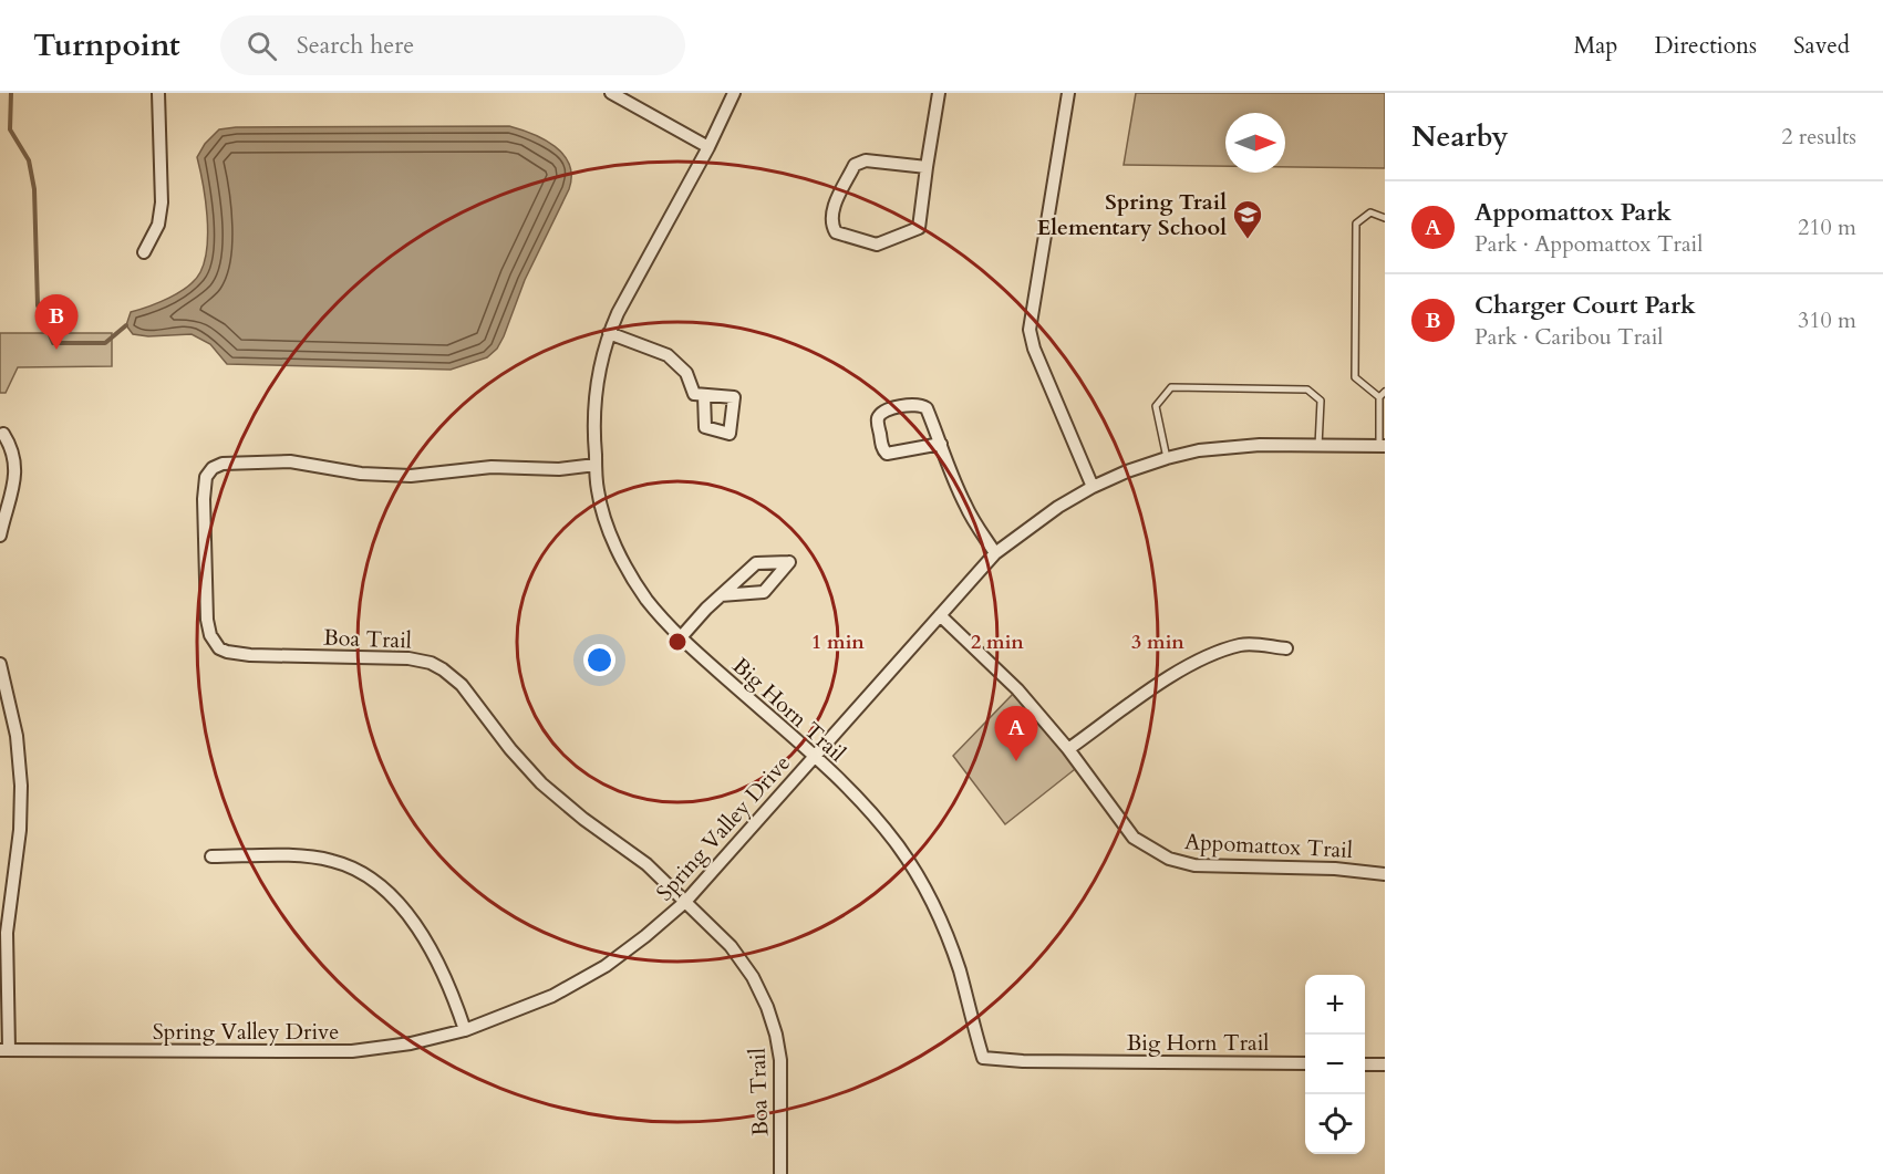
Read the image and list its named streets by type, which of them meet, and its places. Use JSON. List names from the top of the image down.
{
  "streets": {
    "street": [
      "Boa Trail",
      "Big Horn Trail",
      "Spring Valley Drive",
      "Appomattox Trail"
    ]
  },
  "crossings": [
    ["Boa Trail", "Big Horn Trail"],
    ["Boa Trail", "Spring Valley Drive"],
    ["Big Horn Trail", "Spring Valley Drive"],
    ["Spring Valley Drive", "Appomattox Trail"]
  ],
  "places": {
    "school or university": ["Spring Trail Elementary School"]
  },
  "north": "right",
  "page": {
    "header": "Turnpoint",
    "search": "Search here",
    "nav": ["Map", "Directions", "Saved"],
    "heading": ["Nearby", "2 results"],
    "list": [
      {
        "mark": "A",
        "name": "Appomattox Park",
        "note": "Park · Appomattox Trail",
        "value": "210 m"
      },
      {
        "mark": "B",
        "name": "Charger Court Park",
        "note": "Park · Caribou Trail",
        "value": "310 m"
      }
    ],
    "pins": ["B", "A"],
    "map_buttons": ["+", "−"]
  },
  "rings": ["1 min", "2 min", "3 min"]
}
